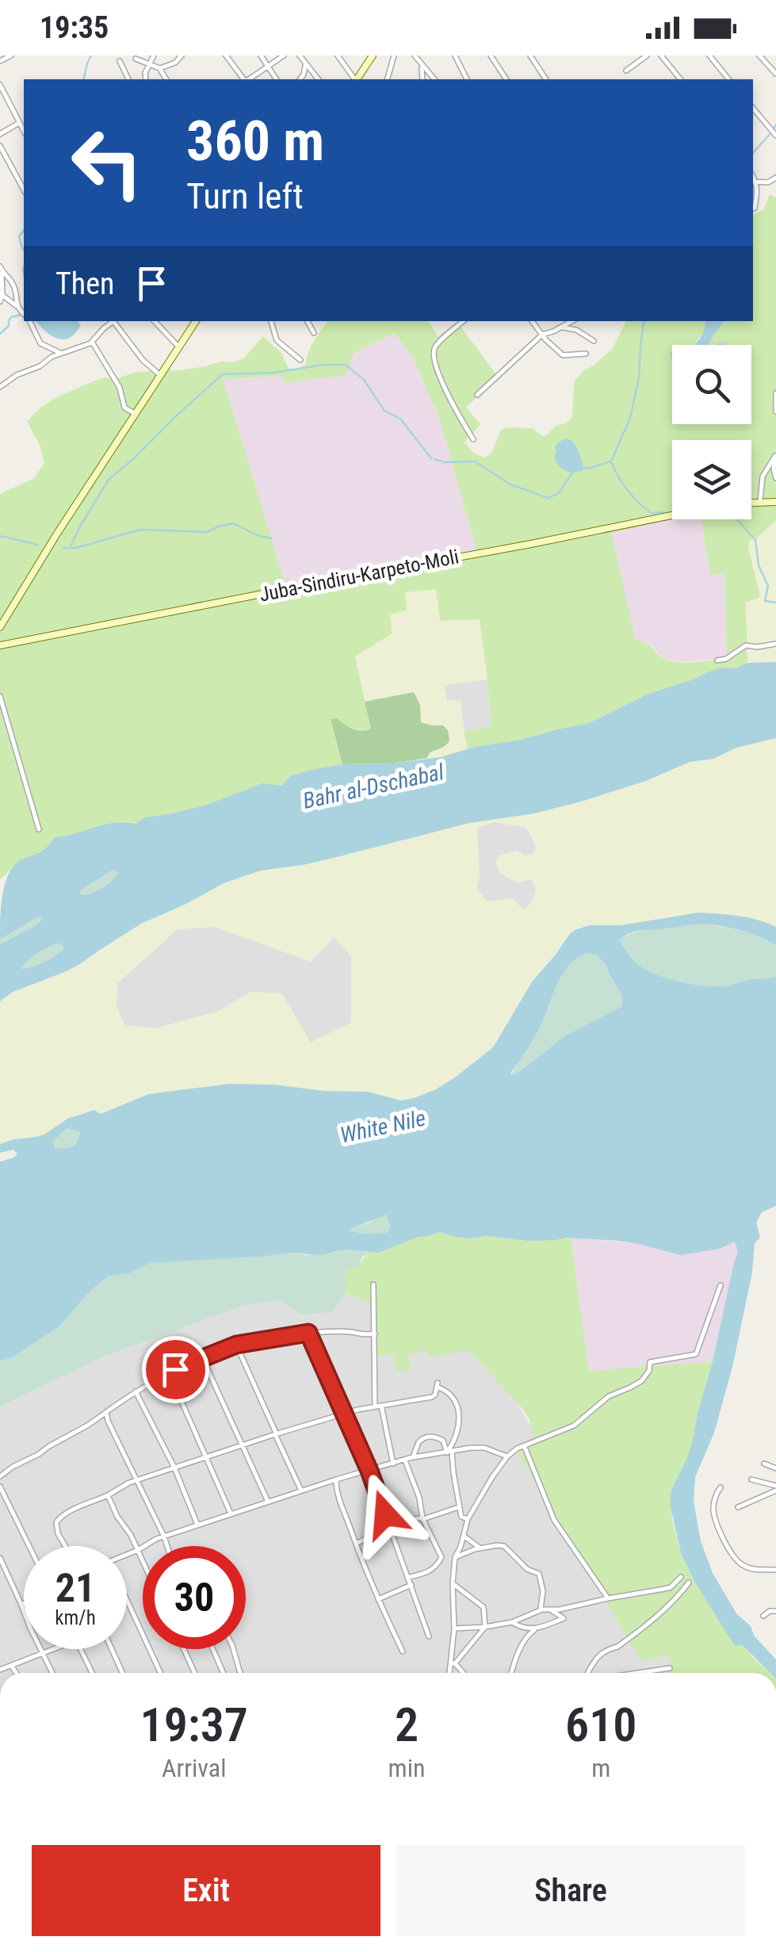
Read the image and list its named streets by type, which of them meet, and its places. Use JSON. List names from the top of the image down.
{
  "streets": {
    "main road": ["Juba-Sindiru-Karpeto-Moli"]
  },
  "water": ["Bahr al-Dschabal", "White Nile"],
  "page": {
    "status": "19:35",
    "turn": ["360 m", "Turn left"],
    "then": "Then",
    "speed": "21 km/h",
    "limit": "30",
    "eta": [
      "19:37",
      "Arrival",
      "2",
      "min",
      "610",
      "m"
    ],
    "buttons": ["Exit", "Share"]
  }
}
